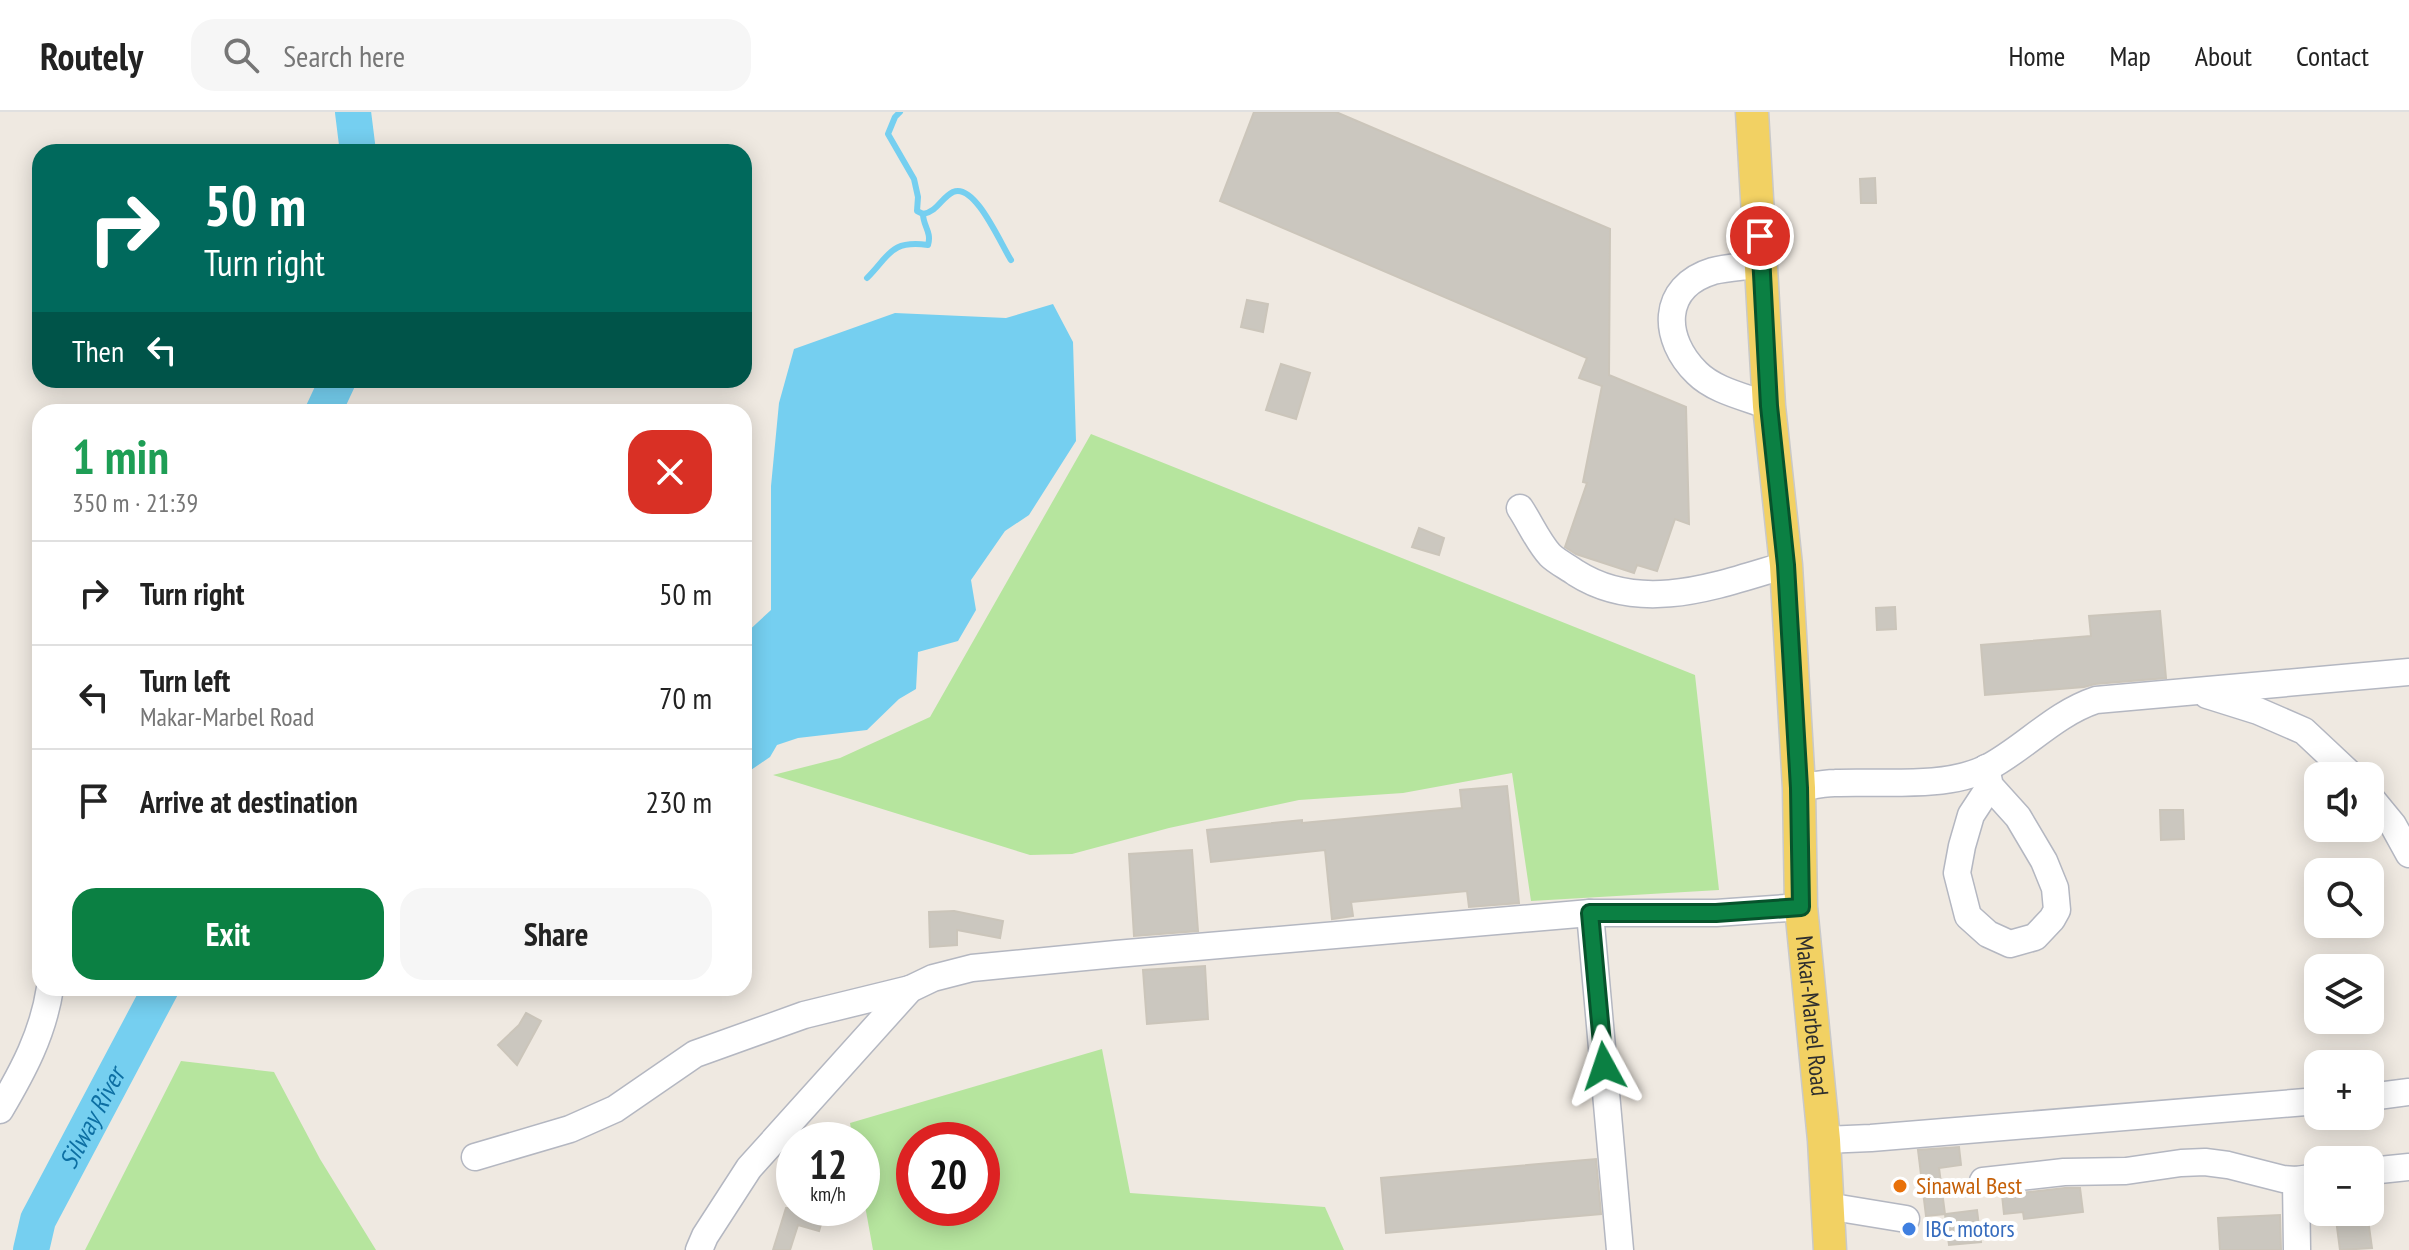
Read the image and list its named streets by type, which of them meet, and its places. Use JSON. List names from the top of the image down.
{
  "streets": {
    "main road": ["Makar-Marbel Road"]
  },
  "water": ["Silway River"],
  "places": ["Sinawal Best", "IBC motors"],
  "page": {
    "header": "Routely",
    "search": "Search here",
    "nav": [
      "Home",
      "Map",
      "About",
      "Contact"
    ],
    "turn": ["50 m", "Turn right"],
    "then": "Then",
    "heading": ["1 min", "350 m · 21:39"],
    "list": [
      {
        "name": "Turn right",
        "value": "50 m"
      },
      {
        "name": "Turn left",
        "note": "Makar-Marbel Road",
        "value": "70 m"
      },
      {
        "name": "Arrive at destination",
        "value": "230 m"
      }
    ],
    "map_buttons": ["+", "−"],
    "buttons": ["Exit", "Share"],
    "speed": "12 km/h",
    "limit": "20"
  }
}
